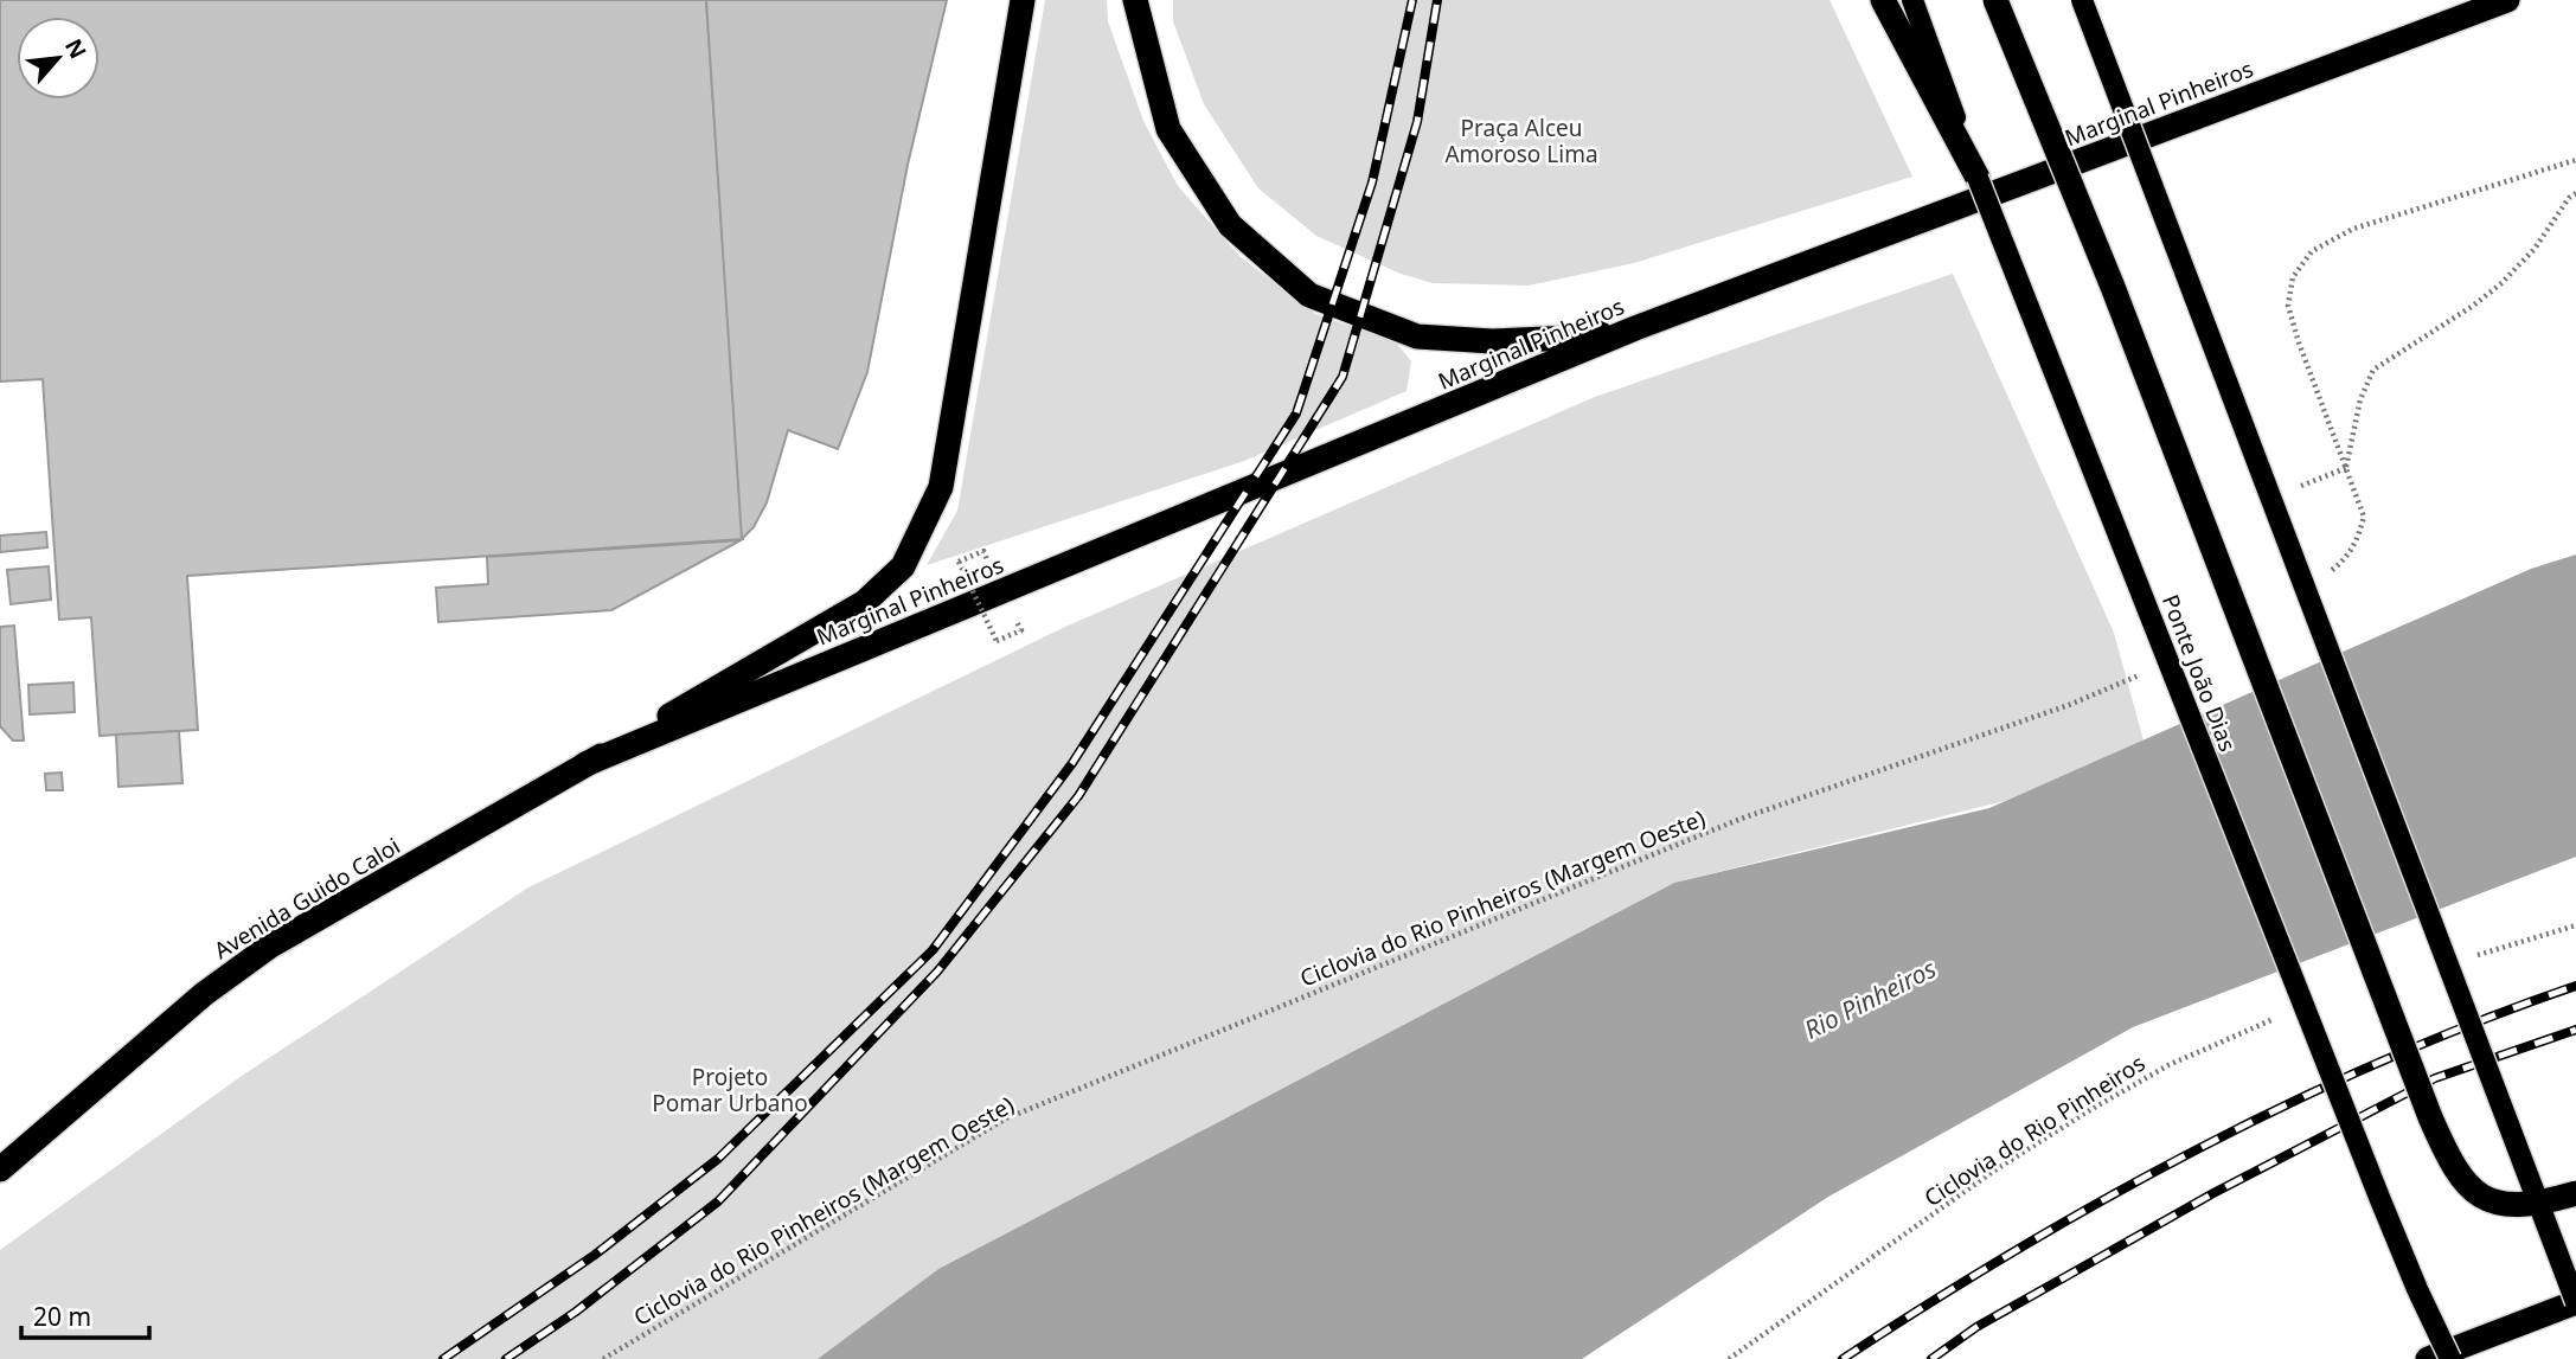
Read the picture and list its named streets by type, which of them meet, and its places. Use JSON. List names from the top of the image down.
{
  "streets": {
    "highway": ["Marginal Pinheiros", "Avenida Guido Caloi"],
    "main road": ["Ponte João Dias"],
    "path": ["Ciclovia do Rio Pinheiros (Margem Oeste)", "Ciclovia do Rio Pinheiros"]
  },
  "crossings": [
    ["Marginal Pinheiros", "Avenida Guido Caloi"]
  ],
  "water": ["Rio Pinheiros"],
  "parks": ["Praça Alceu Amoroso Lima", "Projeto Pomar Urbano"],
  "scale_bar": "20 m",
  "north": "top right"
}
